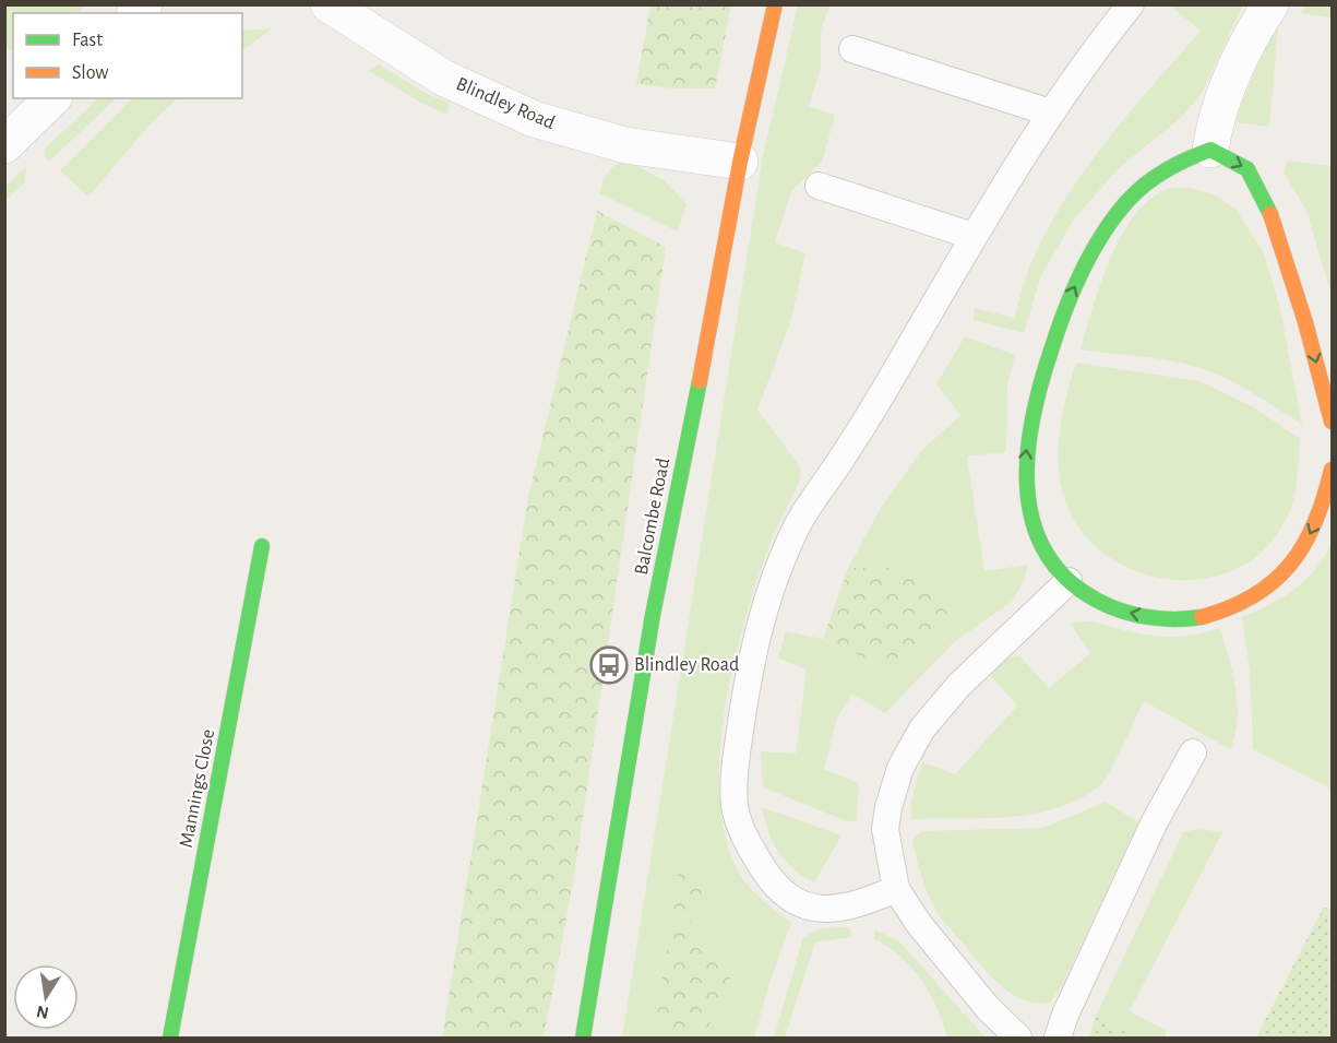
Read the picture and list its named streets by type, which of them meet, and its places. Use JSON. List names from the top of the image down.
{
  "streets": {
    "street": ["Blindley Road", "Balcombe Road", "Mannings Close"]
  },
  "crossings": [
    ["Blindley Road", "Balcombe Road"]
  ],
  "places": {
    "bus stop": ["Blindley Road"]
  },
  "legend": ["Fast", "Slow"],
  "north": "bottom"
}
